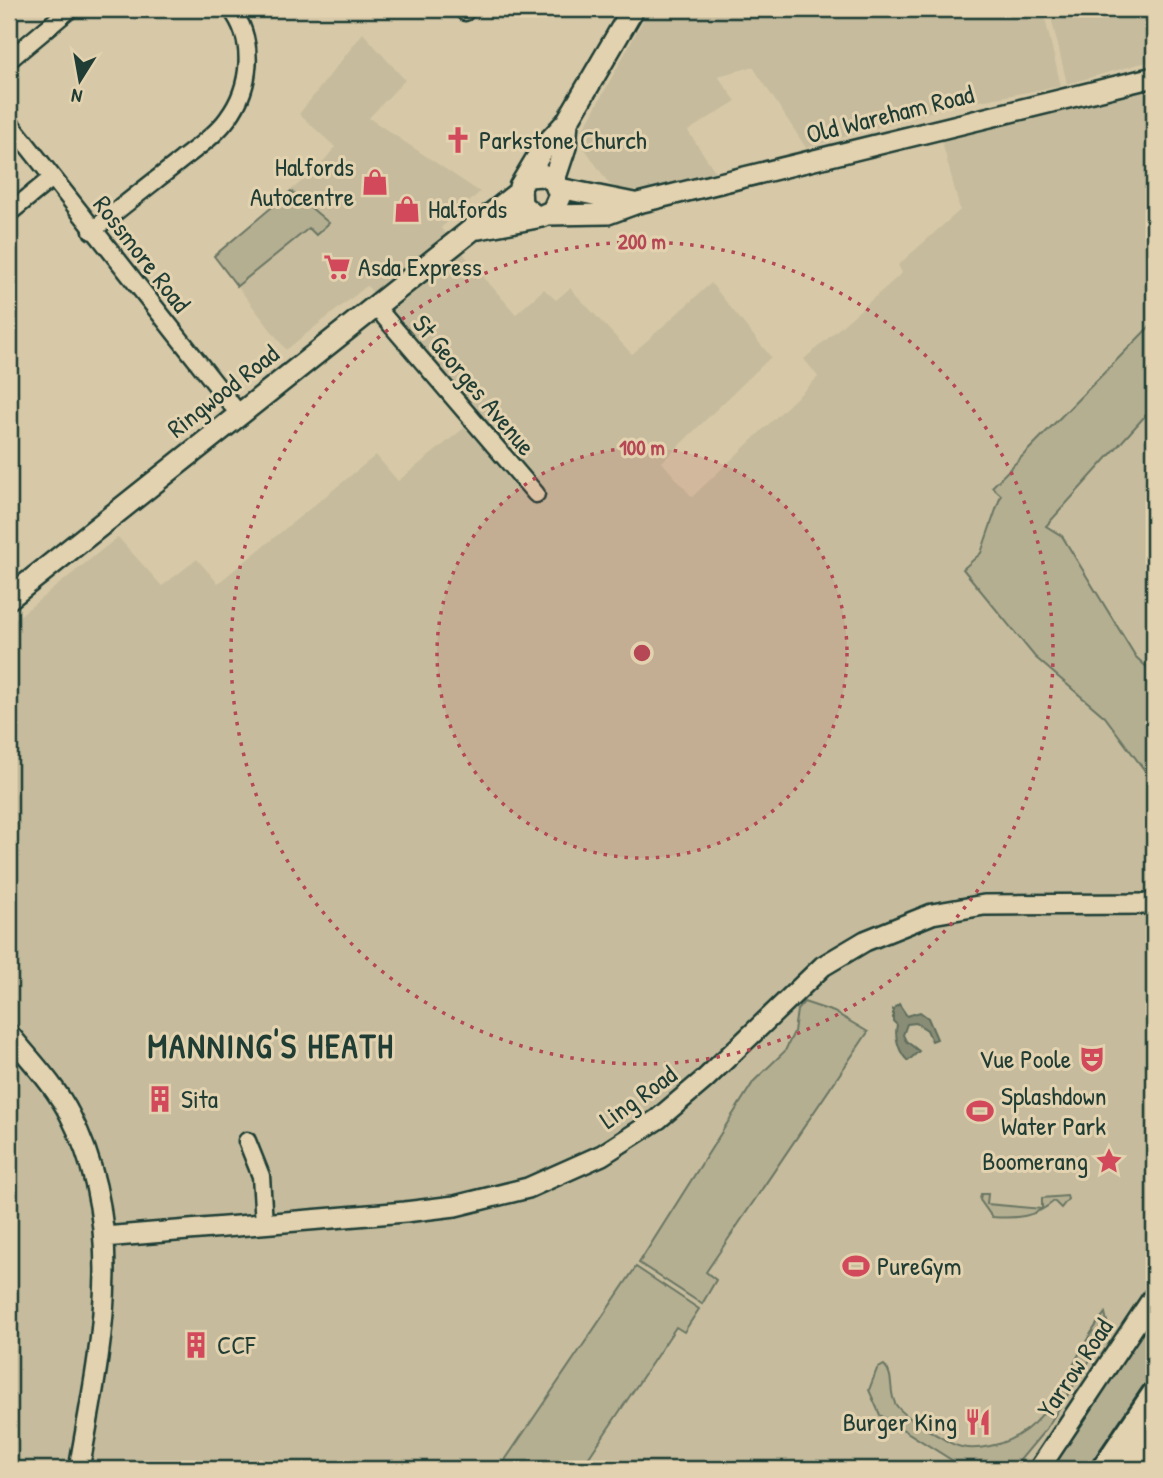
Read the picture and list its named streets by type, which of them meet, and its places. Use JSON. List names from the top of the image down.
{
  "streets": {
    "main road": ["Ringwood Road"],
    "street": [
      "Old Wareham Road",
      "Rossmore Road",
      "St Georges Avenue",
      "Ling Road",
      "Yarrow Road"
    ]
  },
  "crossings": [
    ["Old Wareham Road", "Ringwood Road"],
    ["Rossmore Road", "Ringwood Road"],
    ["St Georges Avenue", "Ringwood Road"]
  ],
  "districts": ["MANNING'S HEATH"],
  "places": {
    "church": ["Parkstone Church"],
    "shop": ["Halfords Autocentre", "Halfords"],
    "supermarket": ["Asda Express"],
    "theatre": ["Vue Poole"],
    "building": ["Sita", "CCF"],
    "sports": ["Splashdown Water Park", "PureGym"],
    "place": ["Boomerang"],
    "restaurant": ["Burger King"]
  },
  "north": "bottom",
  "rings": ["200 m", "100 m"]
}
